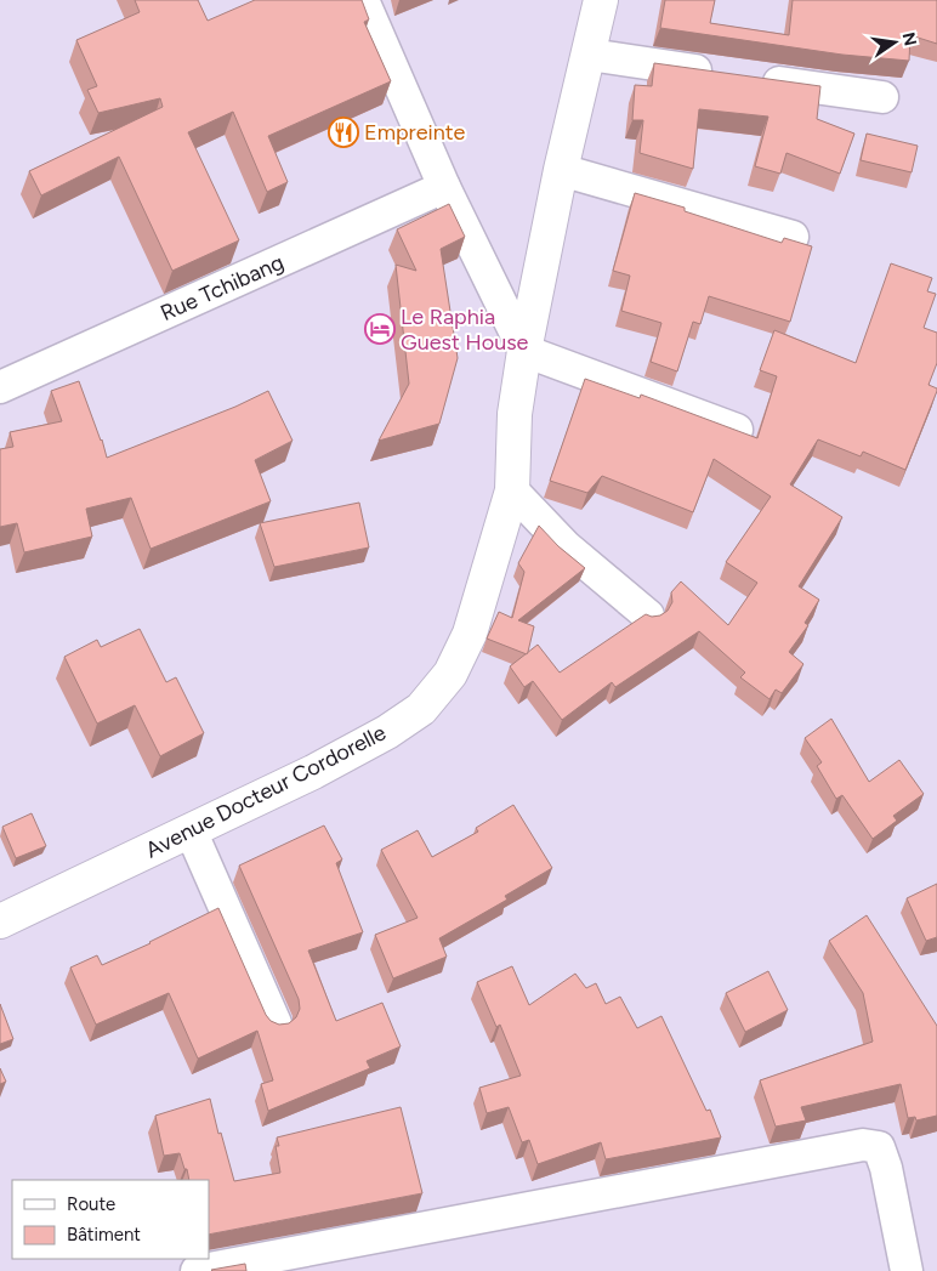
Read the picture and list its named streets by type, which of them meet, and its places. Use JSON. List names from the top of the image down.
{
  "streets": {
    "street": ["Rue Tchibang", "Avenue Docteur Cordorelle"]
  },
  "places": {
    "restaurant": ["Empreinte"],
    "hotel": ["Le Raphia Guest House"]
  },
  "legend": ["Route", "Bâtiment"],
  "north": "right"
}
